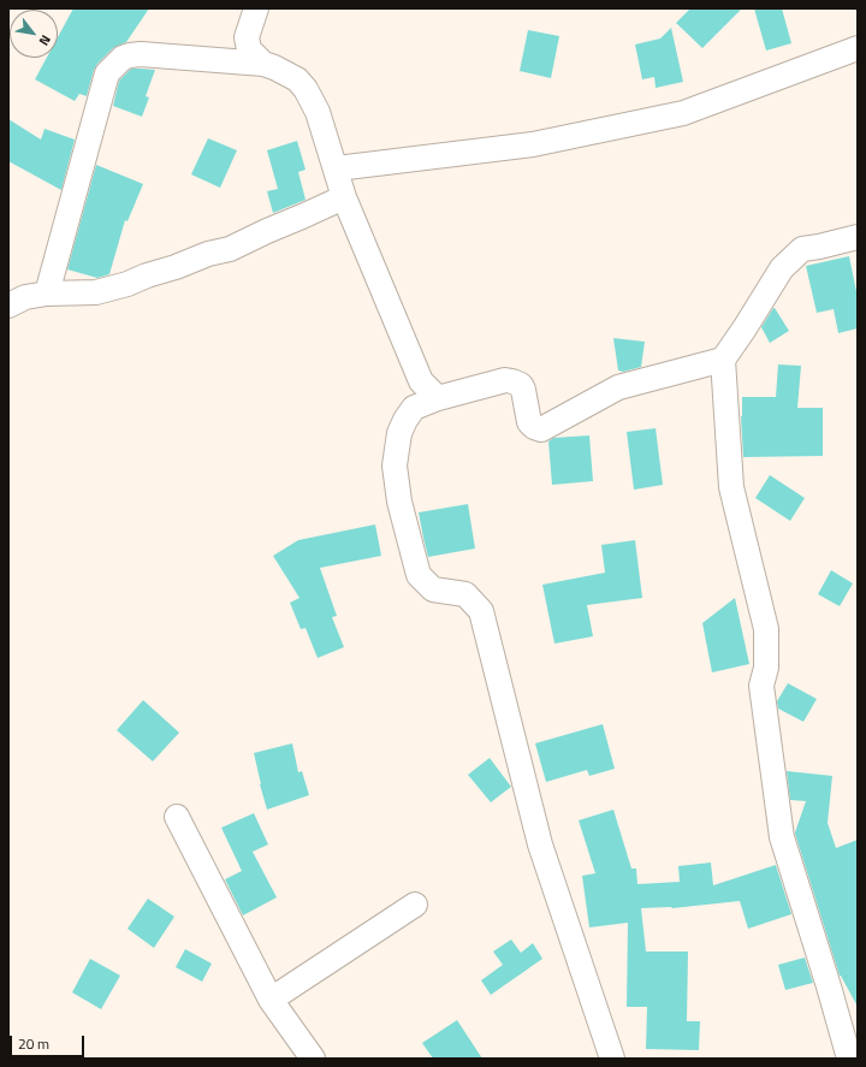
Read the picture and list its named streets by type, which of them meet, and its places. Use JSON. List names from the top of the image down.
{
  "scale_bar": "20 m",
  "north": "bottom right"
}
